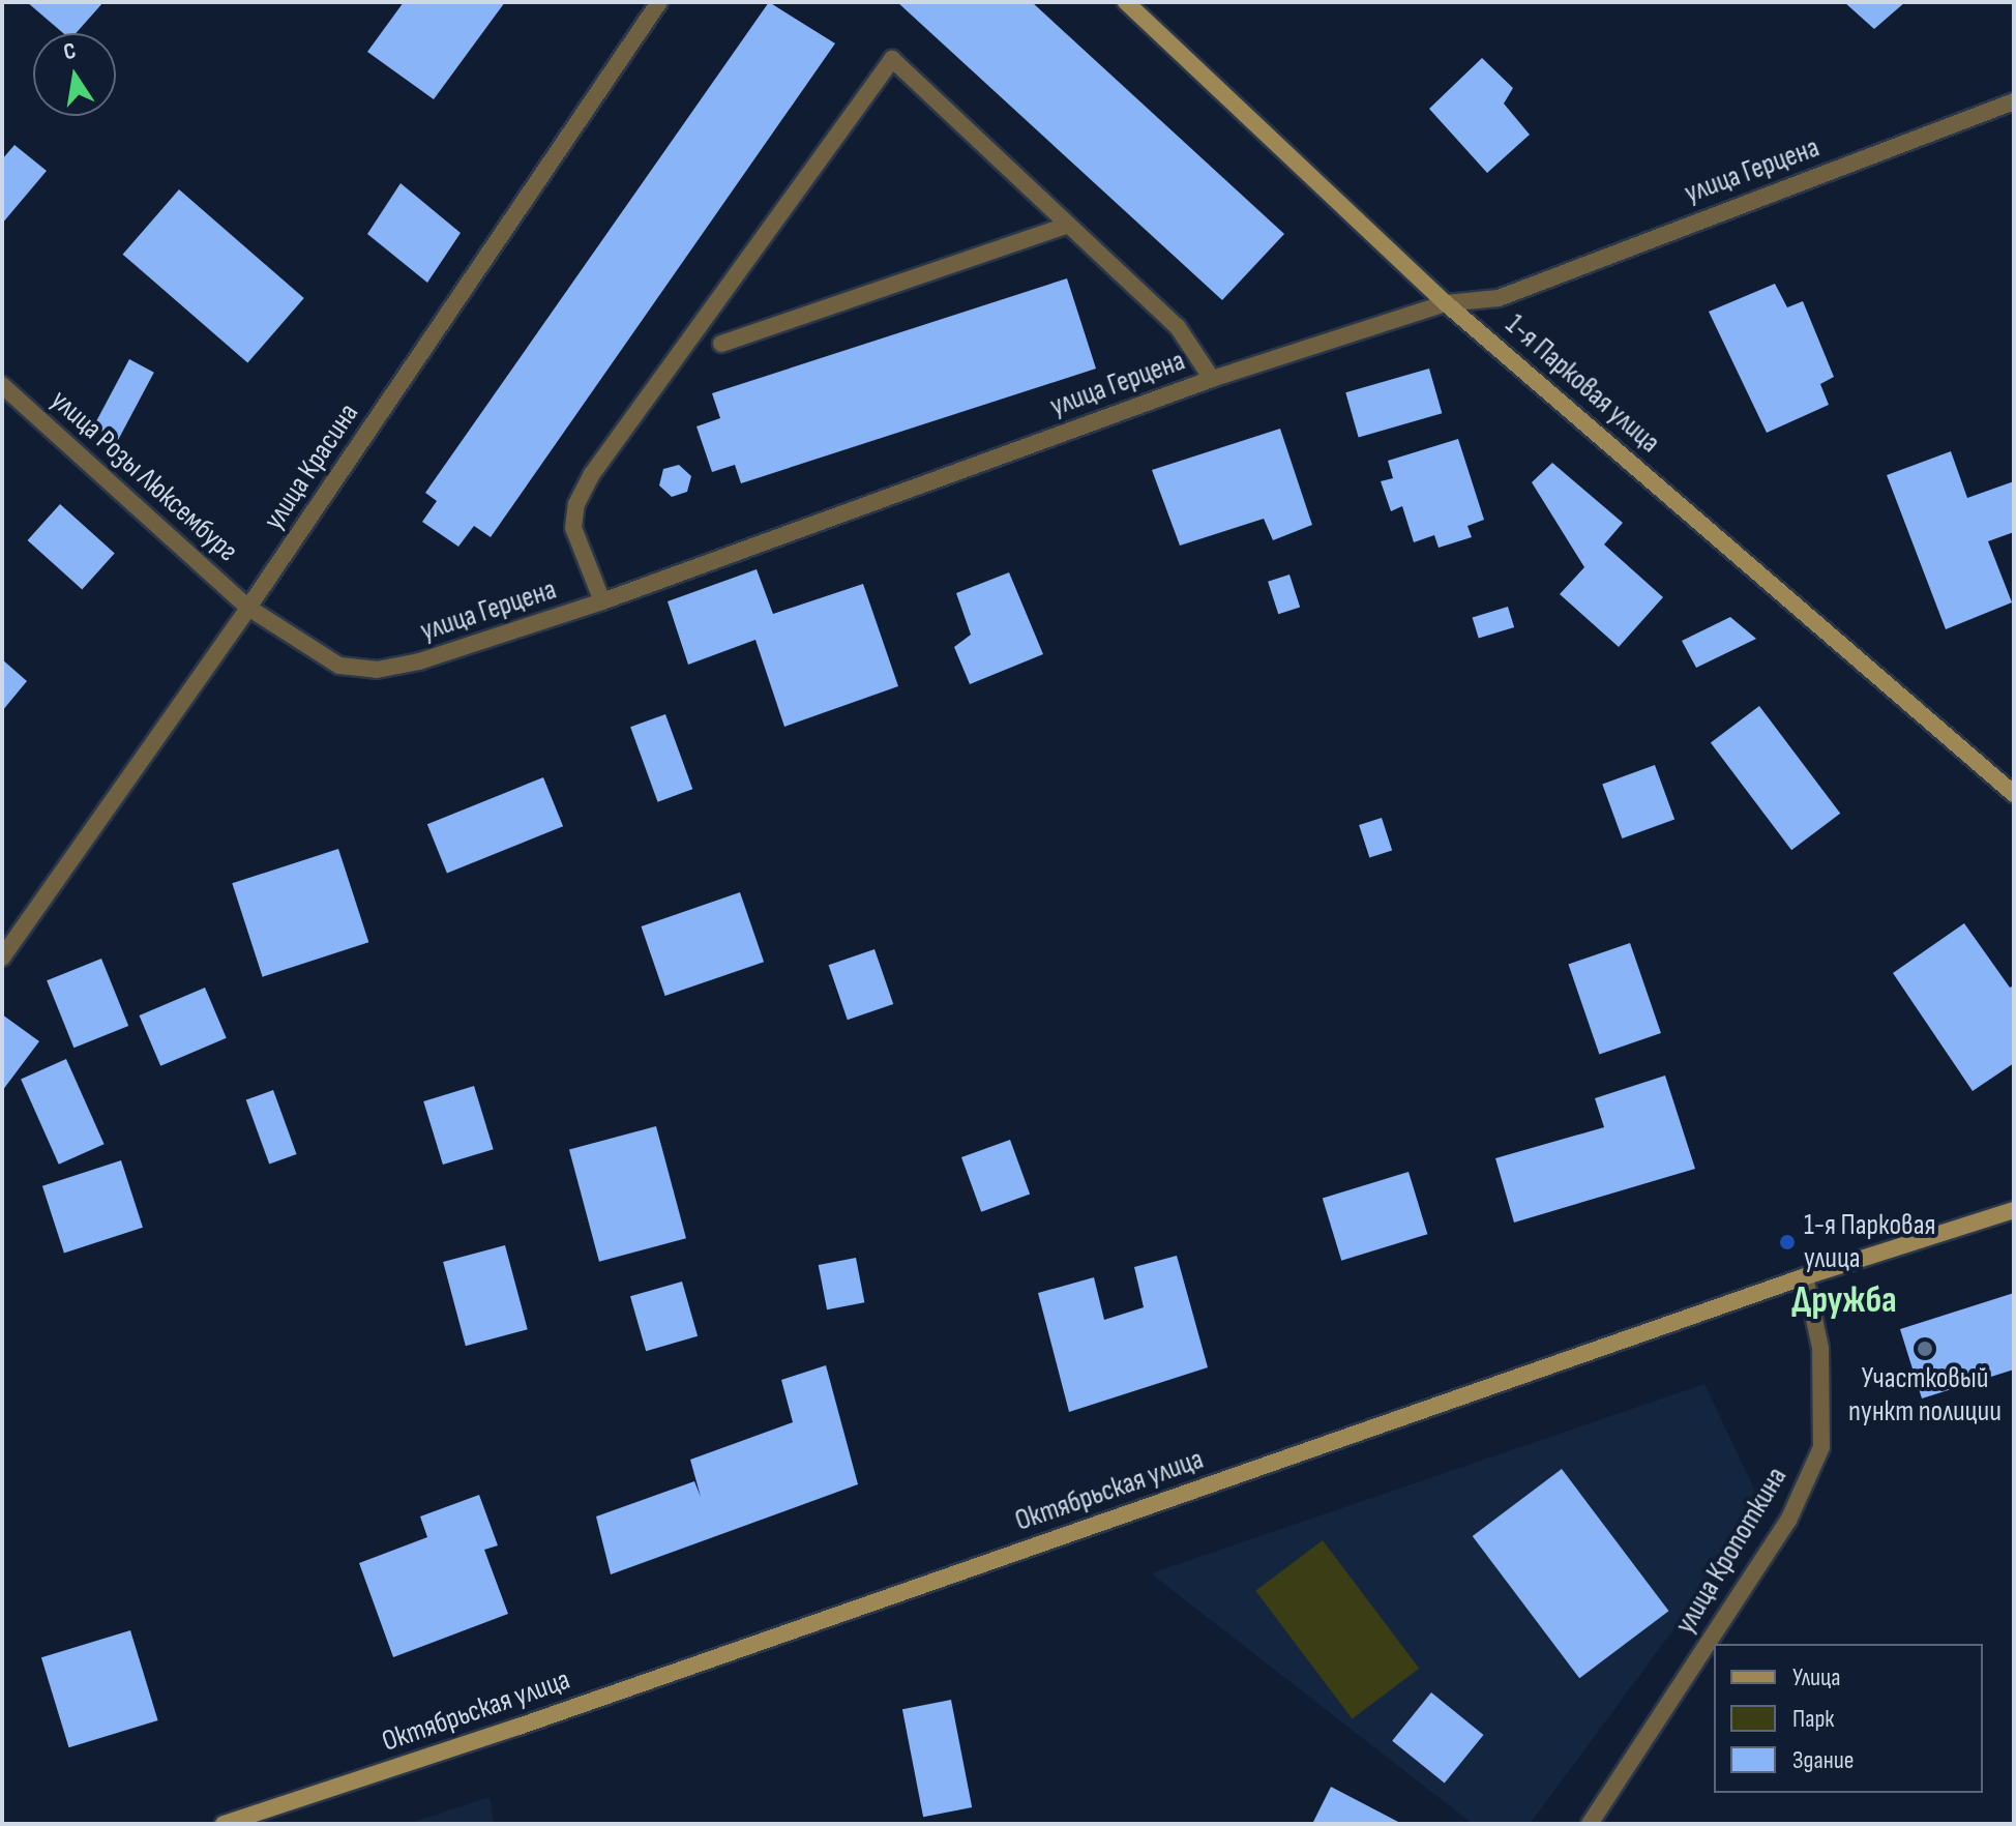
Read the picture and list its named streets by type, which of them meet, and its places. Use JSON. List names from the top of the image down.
{
  "streets": {
    "street": [
      "улица Герцена",
      "1-я Парковая улица",
      "улица Красина",
      "улица Розы Люксембург",
      "Октябрьская улица",
      "улица Кропоткина"
    ]
  },
  "crossings": [
    ["улица Герцена", "1-я Парковая улица"],
    ["улица Герцена", "улица Красина"],
    ["улица Герцена", "улица Розы Люксембург"],
    ["улица Красина", "улица Розы Люксембург"],
    ["Октябрьская улица", "улица Кропоткина"]
  ],
  "districts": ["Дружба"],
  "places": ["1-я Парковая улица", "Участковый пункт полиции"],
  "legend": ["Улица", "Парк", "Здание"],
  "north": "top"
}
